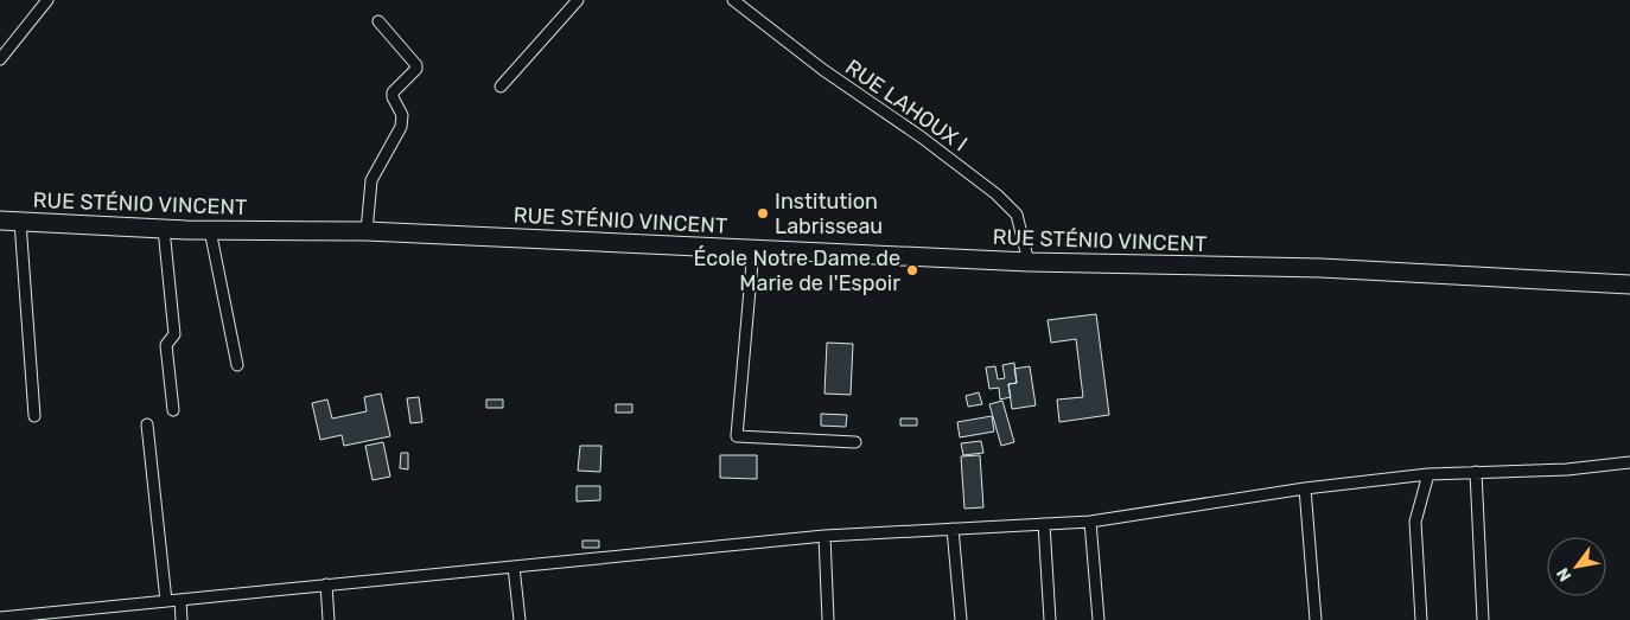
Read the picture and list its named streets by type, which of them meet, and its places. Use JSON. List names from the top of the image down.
{
  "streets": {
    "main road": ["RUE STÉNIO VINCENT"],
    "street": ["RUE LAHOUX I"]
  },
  "crossings": [
    ["RUE LAHOUX I", "RUE STÉNIO VINCENT"]
  ],
  "places": ["Institution Labrisseau", "École Notre Dame de Marie de l'Espoir"],
  "north": "bottom left"
}
